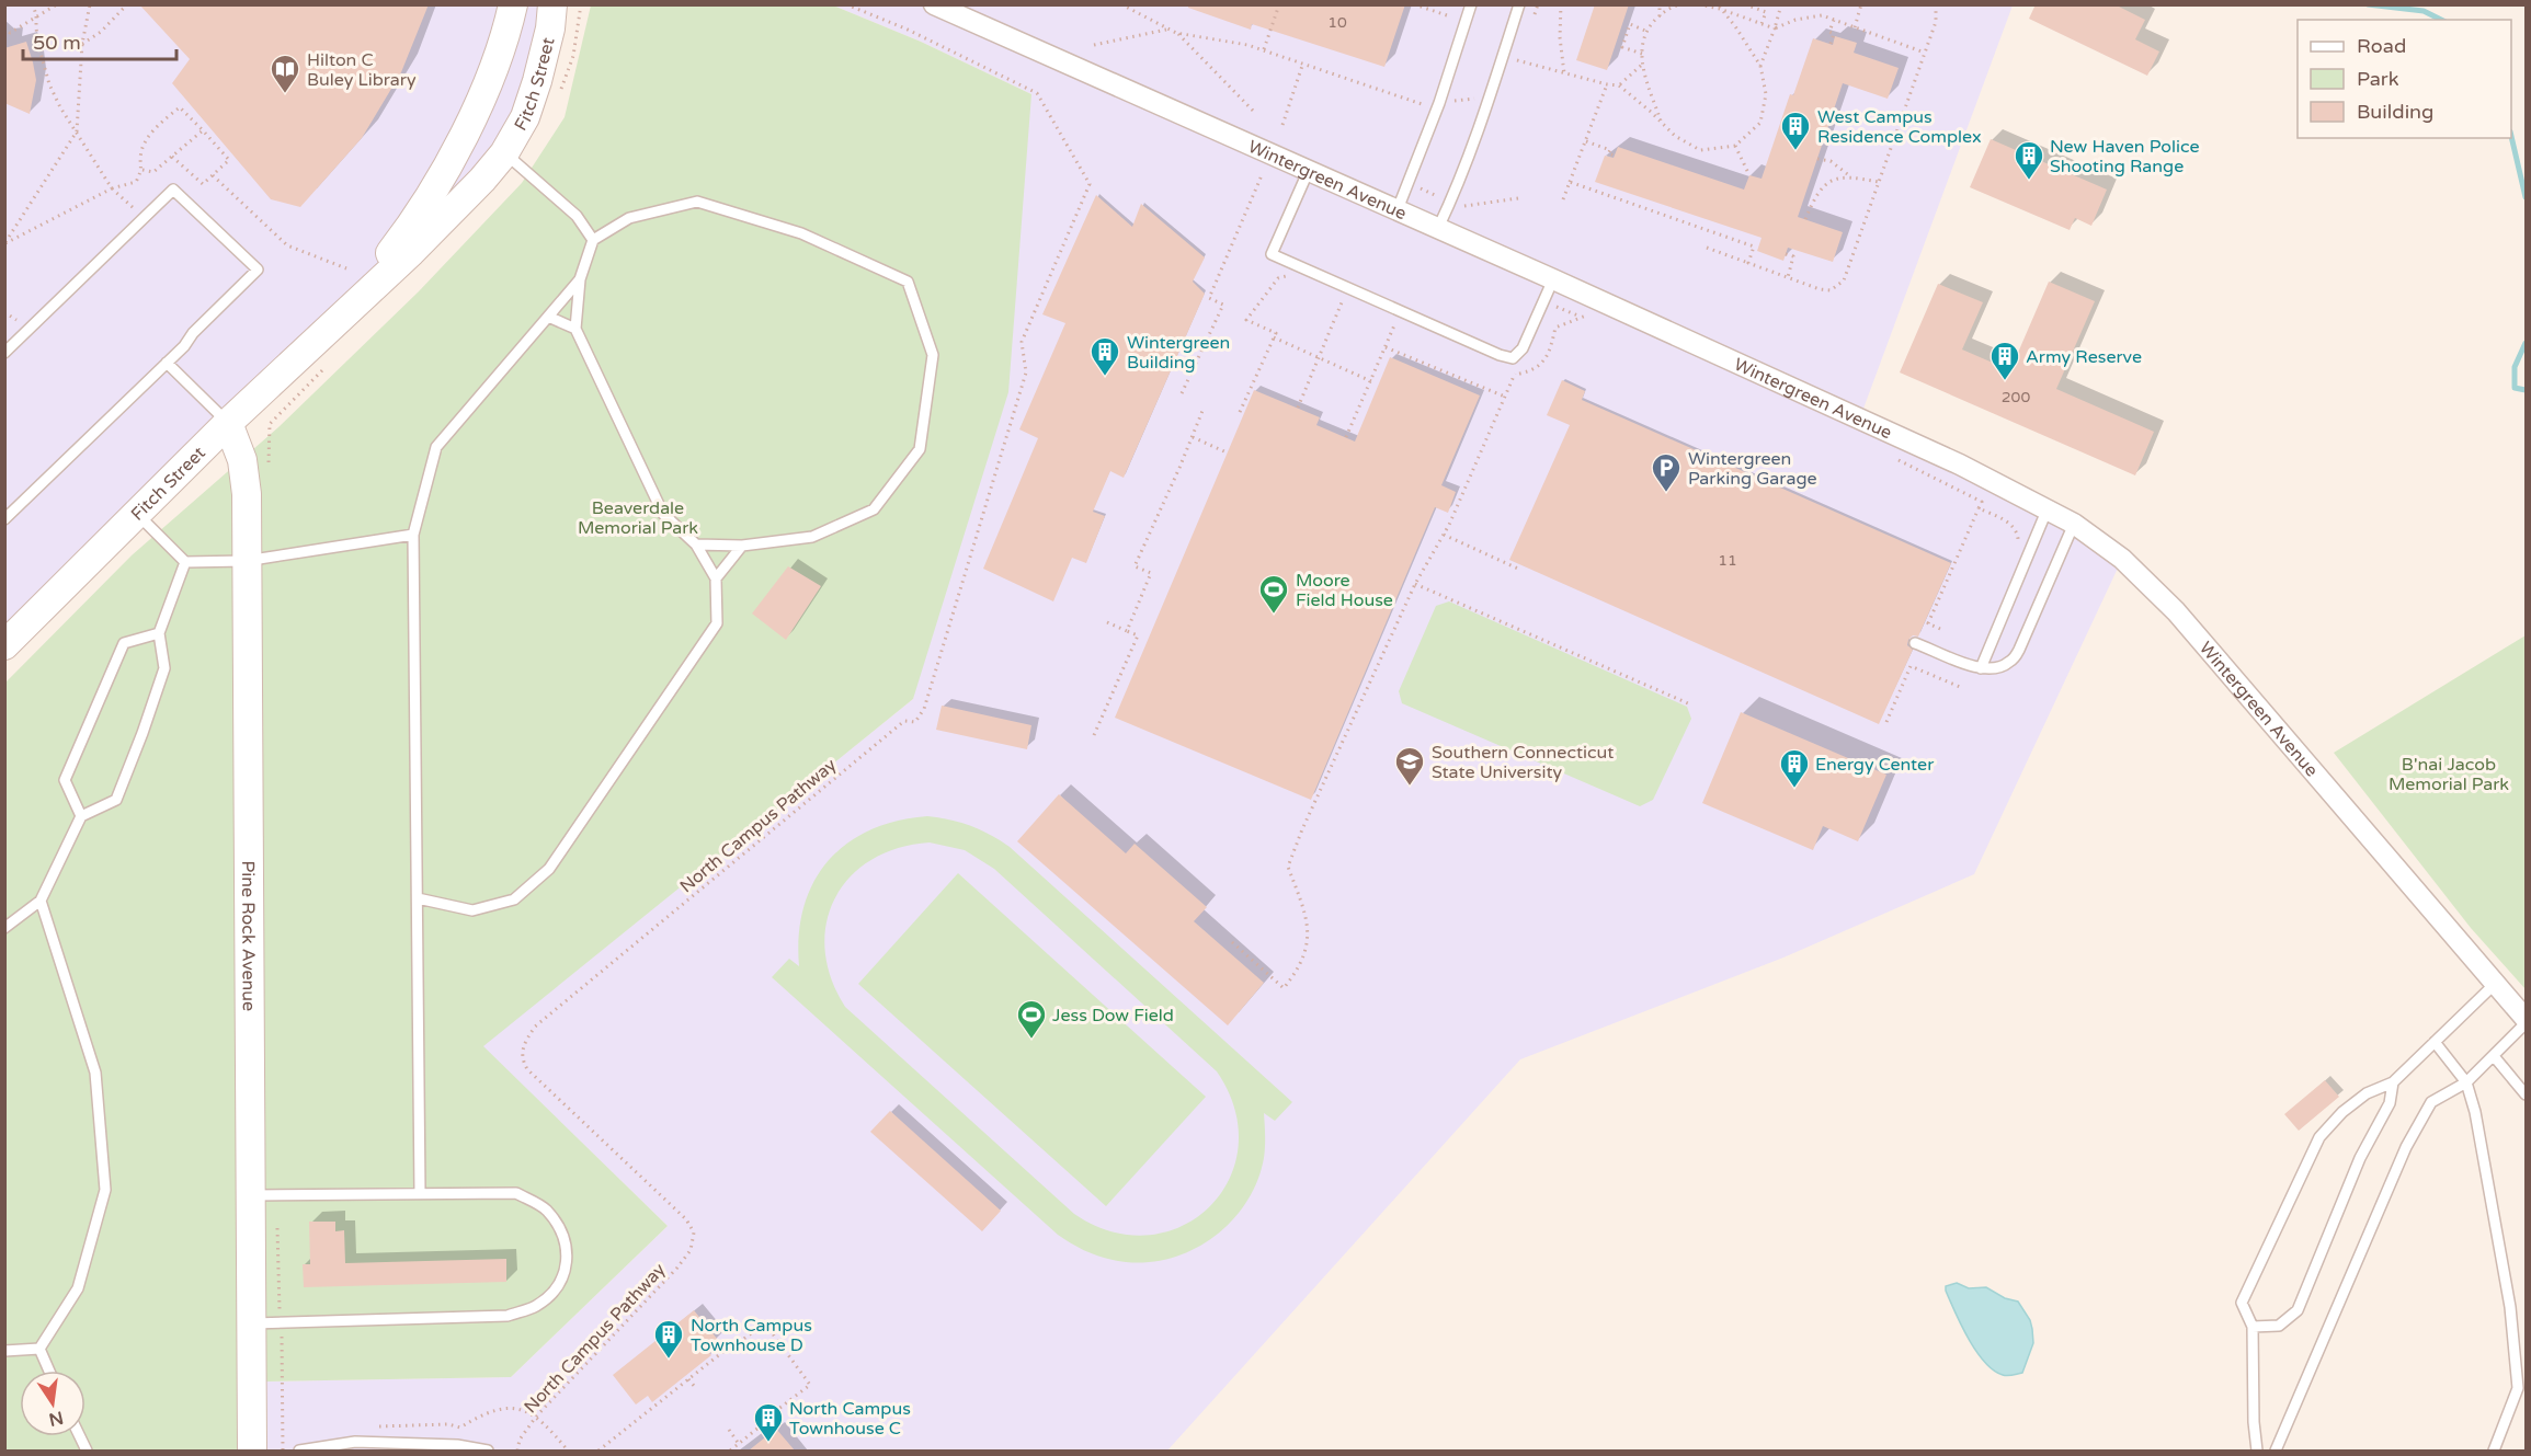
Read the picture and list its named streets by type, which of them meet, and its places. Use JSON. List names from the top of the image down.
{
  "streets": {
    "main road": ["Fitch Street", "Pine Rock Avenue"],
    "street": ["Wintergreen Avenue"],
    "path": ["North Campus Pathway"]
  },
  "crossings": [
    ["Fitch Street", "Pine Rock Avenue"]
  ],
  "parks": ["Beaverdale Memorial Park", "B'nai Jacob Memorial Park"],
  "places": {
    "library": ["Hilton C Buley Library"],
    "building": [
      "West Campus Residence Complex",
      "New Haven Police Shooting Range",
      "Wintergreen Building",
      "Army Reserve",
      "Energy Center",
      "North Campus Townhouse D",
      "North Campus Townhouse C"
    ],
    "parking": ["Wintergreen Parking Garage"],
    "sports": ["Moore Field House", "Jess Dow Field"],
    "school or university": ["Southern Connecticut State University"]
  },
  "house_numbers": ["10", "200", "11"],
  "legend": ["Road", "Park", "Building"],
  "scale_bar": "50 m",
  "north": "bottom"
}
